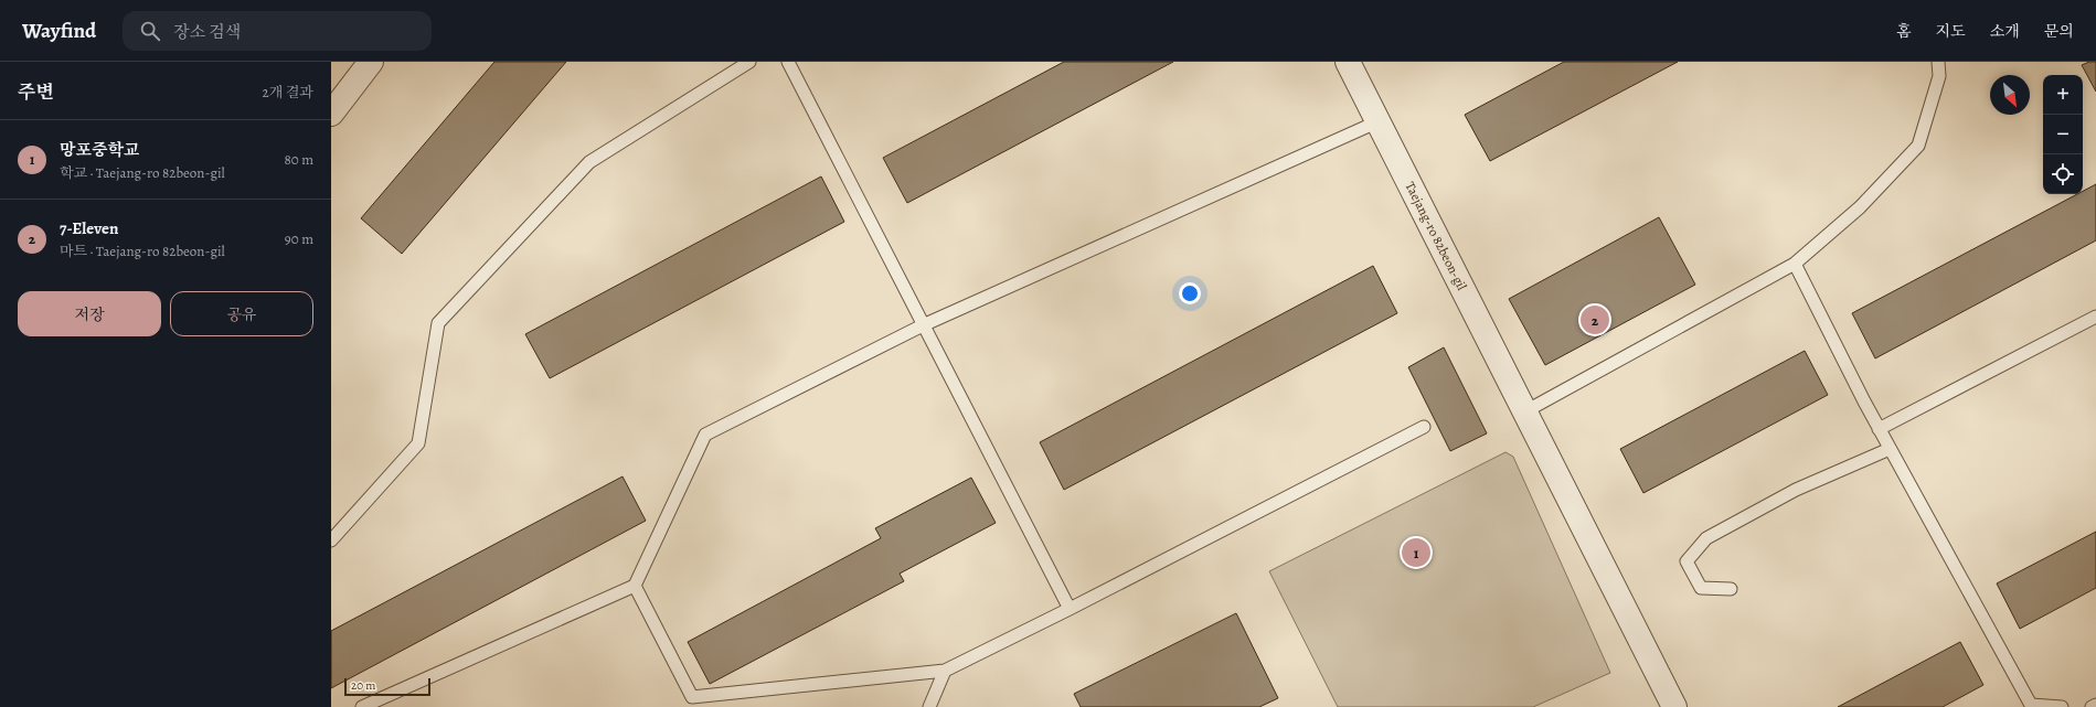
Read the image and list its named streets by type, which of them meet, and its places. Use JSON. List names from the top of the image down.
{
  "streets": {
    "street": ["Taejang-ro 82beon-gil"]
  },
  "scale_bar": "20 m",
  "north": "bottom right",
  "page": {
    "header": "Wayfind",
    "search": "장소 검색",
    "nav": [
      "홈",
      "지도",
      "소개",
      "문의"
    ],
    "heading": ["주변", "2개 결과"],
    "map_buttons": ["+", "−"],
    "list": [
      {
        "mark": "1",
        "name": "망포중학교",
        "note": "학교 · Taejang-ro 82beon-gil",
        "value": "80 m"
      },
      {
        "mark": "2",
        "name": "7-Eleven",
        "note": "마트 · Taejang-ro 82beon-gil",
        "value": "90 m"
      }
    ],
    "buttons": ["저장", "공유"],
    "pins": ["2", "1"],
    "scale": "20 m"
  }
}
